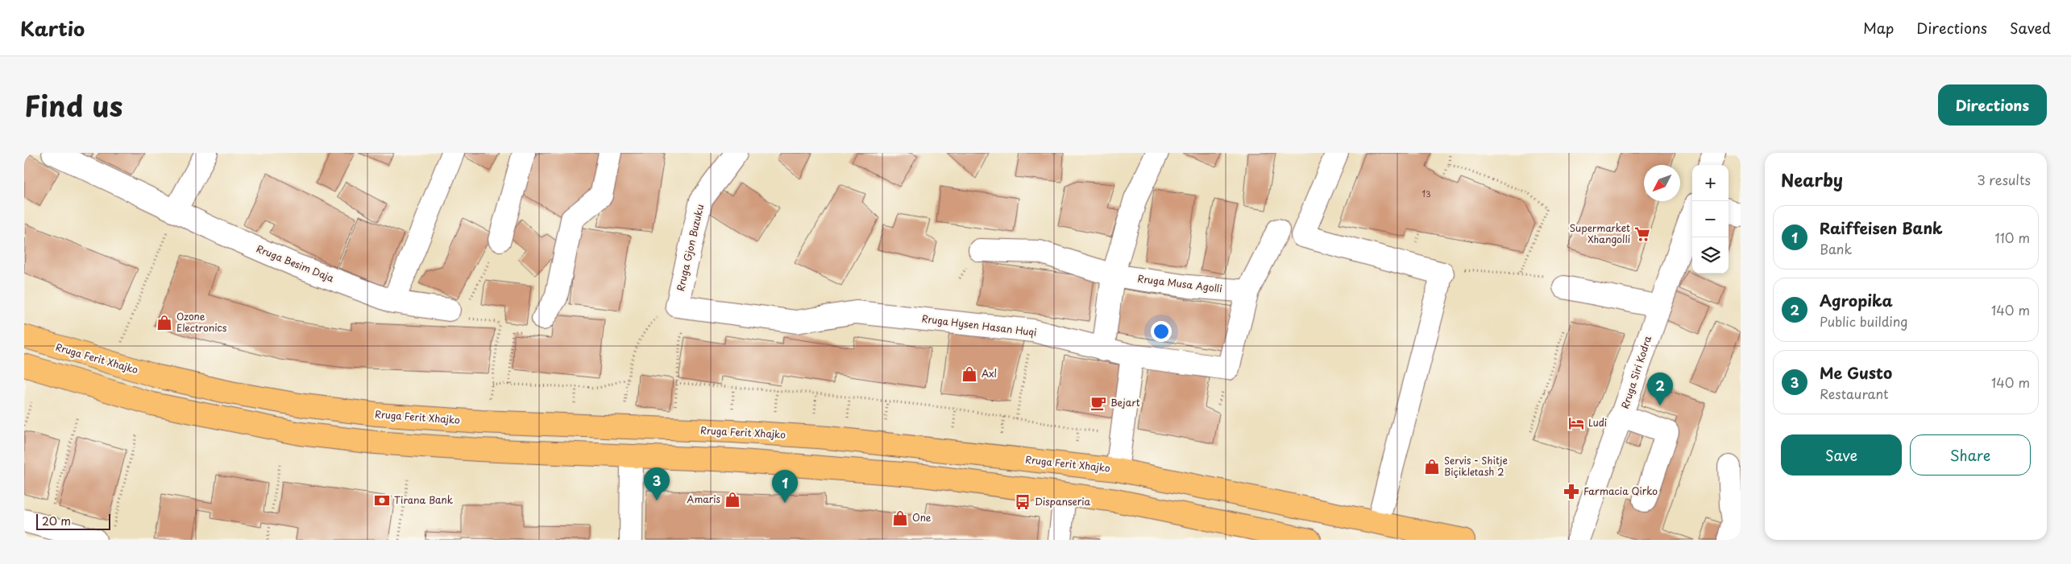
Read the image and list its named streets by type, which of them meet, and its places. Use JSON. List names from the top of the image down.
{
  "streets": {
    "main road": ["Rruga Ferit Xhajko"],
    "street": [
      "Rruga Gjon Buzuku",
      "Rruga Besim Daja",
      "Rruga Musa Agolli",
      "Rruga Hysen Hasan Huqi",
      "Rruga Siri Kodra"
    ]
  },
  "crossings": [
    ["Rruga Gjon Buzuku", "Rruga Hysen Hasan Huqi"],
    ["Rruga Musa Agolli", "Rruga Hysen Hasan Huqi"]
  ],
  "places": {
    "supermarket": ["Supermarket Xhangolli"],
    "shop": [
      "Ozone Electronics",
      "Axl",
      "Servis - Shitje Biçikletash 2",
      "Amaris",
      "One"
    ],
    "cafe": ["Bejart"],
    "hotel": ["Ludi"],
    "pharmacy": ["Farmacia Qirko"],
    "bank": ["Tirana Bank"],
    "bus stop": ["Dispanseria"]
  },
  "house_numbers": ["13"],
  "scale_bar": "20 m",
  "north": "bottom left",
  "page": {
    "header": "Kartio",
    "nav": ["Map", "Directions", "Saved"],
    "title": "Find us",
    "buttons": [
      "Directions",
      ["Save", "Share"]
    ],
    "heading": ["Nearby", "3 results"],
    "map_buttons": ["+", "−"],
    "list": [
      {
        "mark": "1",
        "name": "Raiffeisen Bank",
        "note": "Bank",
        "value": "110 m"
      },
      {
        "mark": "2",
        "name": "Agropika",
        "note": "Public building",
        "value": "140 m"
      },
      {
        "mark": "3",
        "name": "Me Gusto",
        "note": "Restaurant",
        "value": "140 m"
      }
    ],
    "pins": ["2", "3", "1"],
    "scale": "20 m"
  }
}
